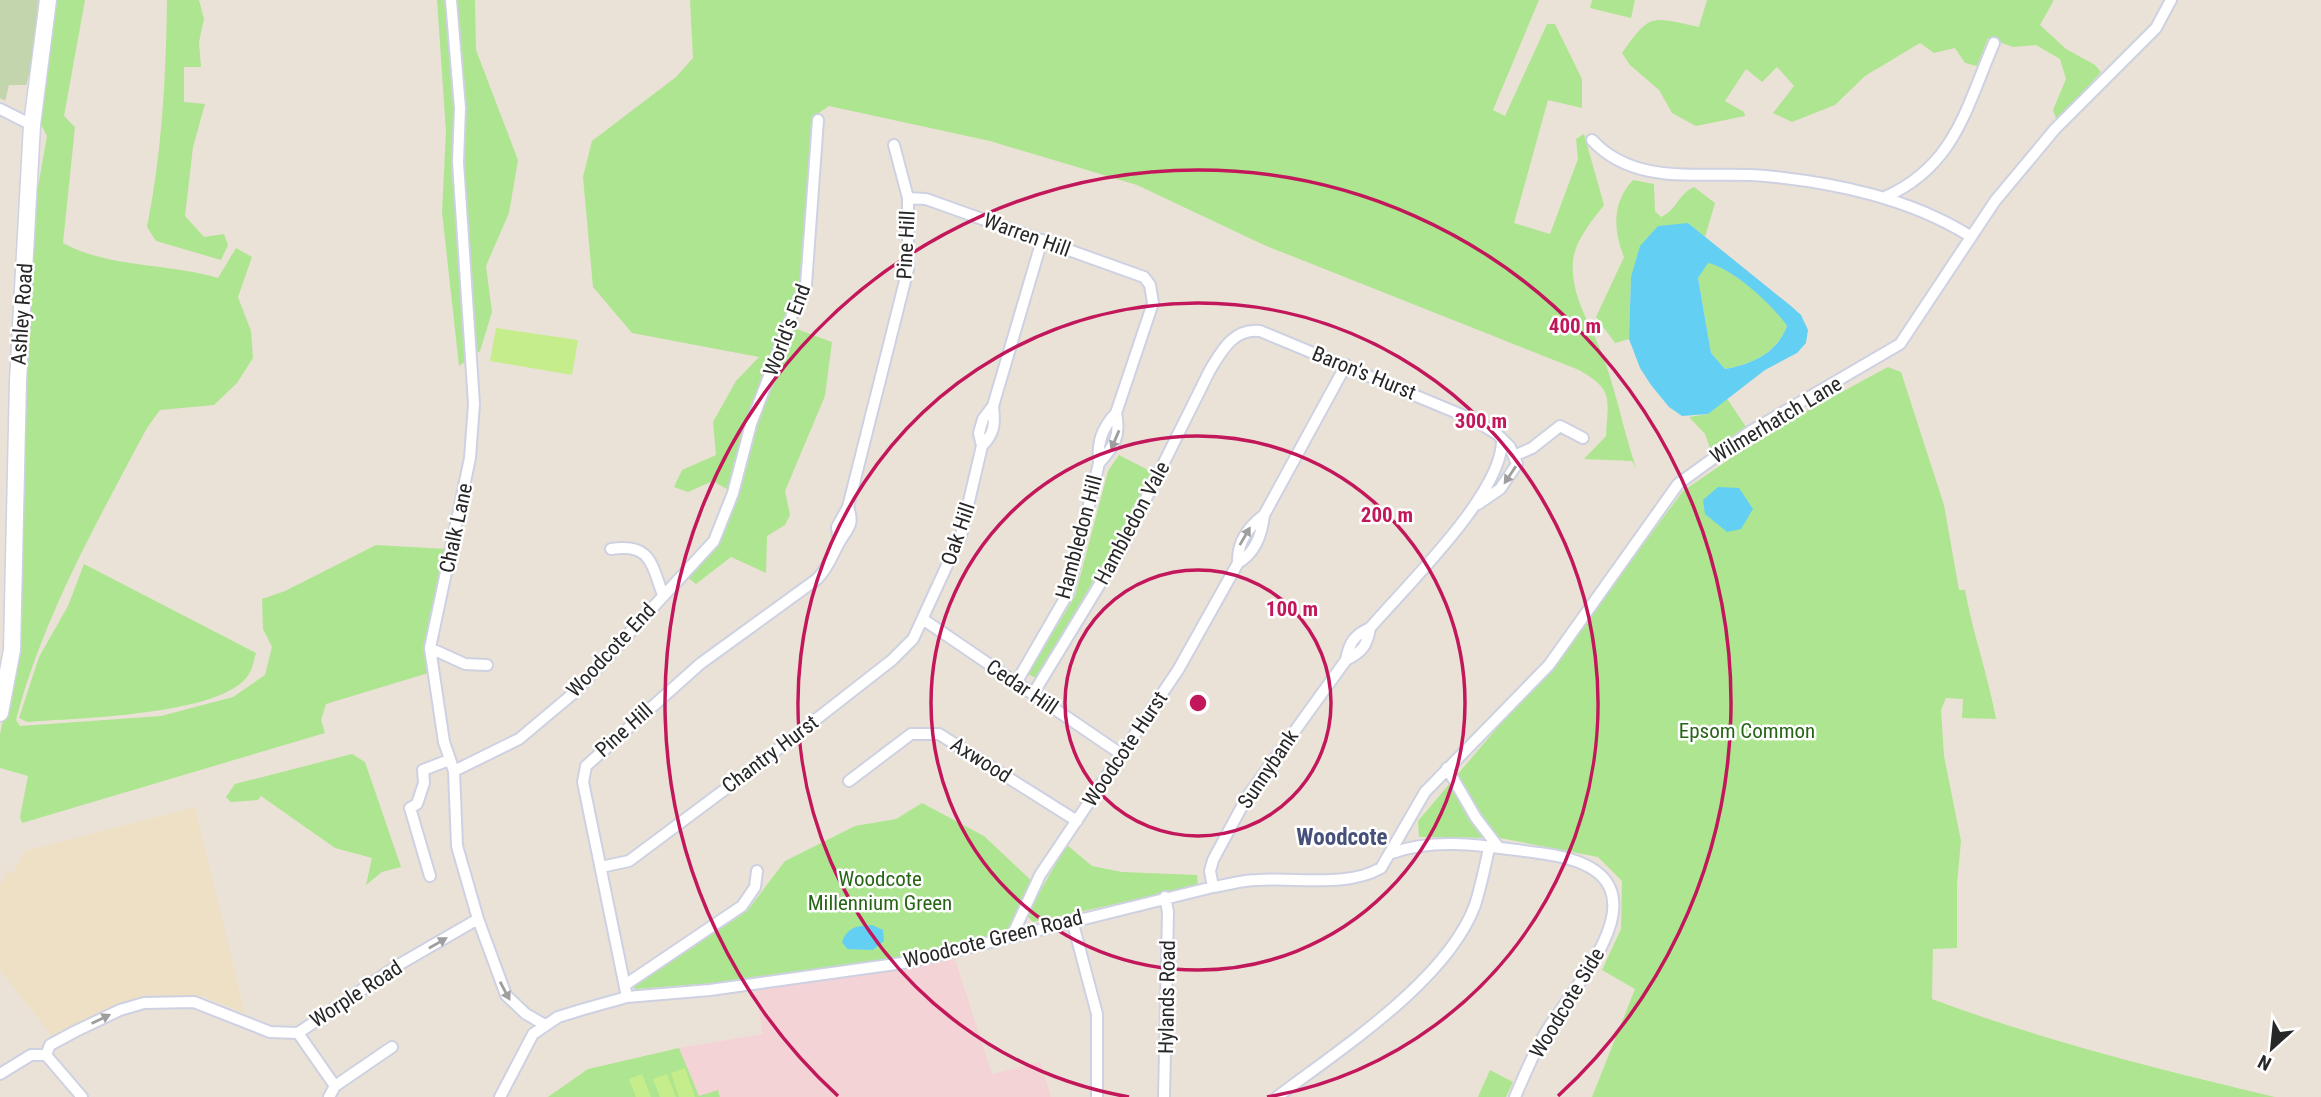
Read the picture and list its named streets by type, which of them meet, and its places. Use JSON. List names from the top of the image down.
{
  "streets": {
    "main road": ["Ashley Road"],
    "street": [
      "Warren Hill",
      "Pine Hill",
      "World's End",
      "Baron's Hurst",
      "Wilmerhatch Lane",
      "Hambledon Vale",
      "Chalk Lane",
      "Oak Hill",
      "Hambledon Hill",
      "Woodcote End",
      "Cedar Hill",
      "Woodcote Hurst",
      "Chantry Hurst",
      "Axwood",
      "Sunnybank",
      "Woodcote Green Road",
      "Worple Road",
      "Hylands Road",
      "Woodcote Side"
    ]
  },
  "crossings": [
    ["Warren Hill", "Pine Hill"],
    ["Warren Hill", "Oak Hill"],
    ["Warren Hill", "Hambledon Hill"],
    ["Pine Hill", "Chantry Hurst"],
    ["Pine Hill", "Woodcote Green Road"],
    ["World's End", "Woodcote End"],
    ["Baron's Hurst", "Hambledon Vale"],
    ["Baron's Hurst", "Woodcote Hurst"],
    ["Baron's Hurst", "Sunnybank"],
    ["Wilmerhatch Lane", "Woodcote Green Road"],
    ["Wilmerhatch Lane", "Woodcote Side"],
    ["Hambledon Vale", "Cedar Hill"],
    ["Chalk Lane", "Woodcote End"],
    ["Chalk Lane", "Woodcote Green Road"],
    ["Chalk Lane", "Worple Road"],
    ["Oak Hill", "Cedar Hill"],
    ["Oak Hill", "Chantry Hurst"],
    ["Hambledon Hill", "Cedar Hill"],
    ["Cedar Hill", "Woodcote Hurst"],
    ["Cedar Hill", "Chantry Hurst"],
    ["Woodcote Hurst", "Axwood"],
    ["Woodcote Hurst", "Woodcote Green Road"],
    ["Sunnybank", "Woodcote Green Road"],
    ["Woodcote Green Road", "Hylands Road"],
    ["Woodcote Green Road", "Woodcote Side"]
  ],
  "one_way": ["Worple Road"],
  "districts": ["Woodcote"],
  "parks": ["Epsom Common", "Woodcote Millennium Green"],
  "north": "bottom left",
  "rings": [
    "400 m",
    "300 m",
    "200 m",
    "100 m"
  ]
}
